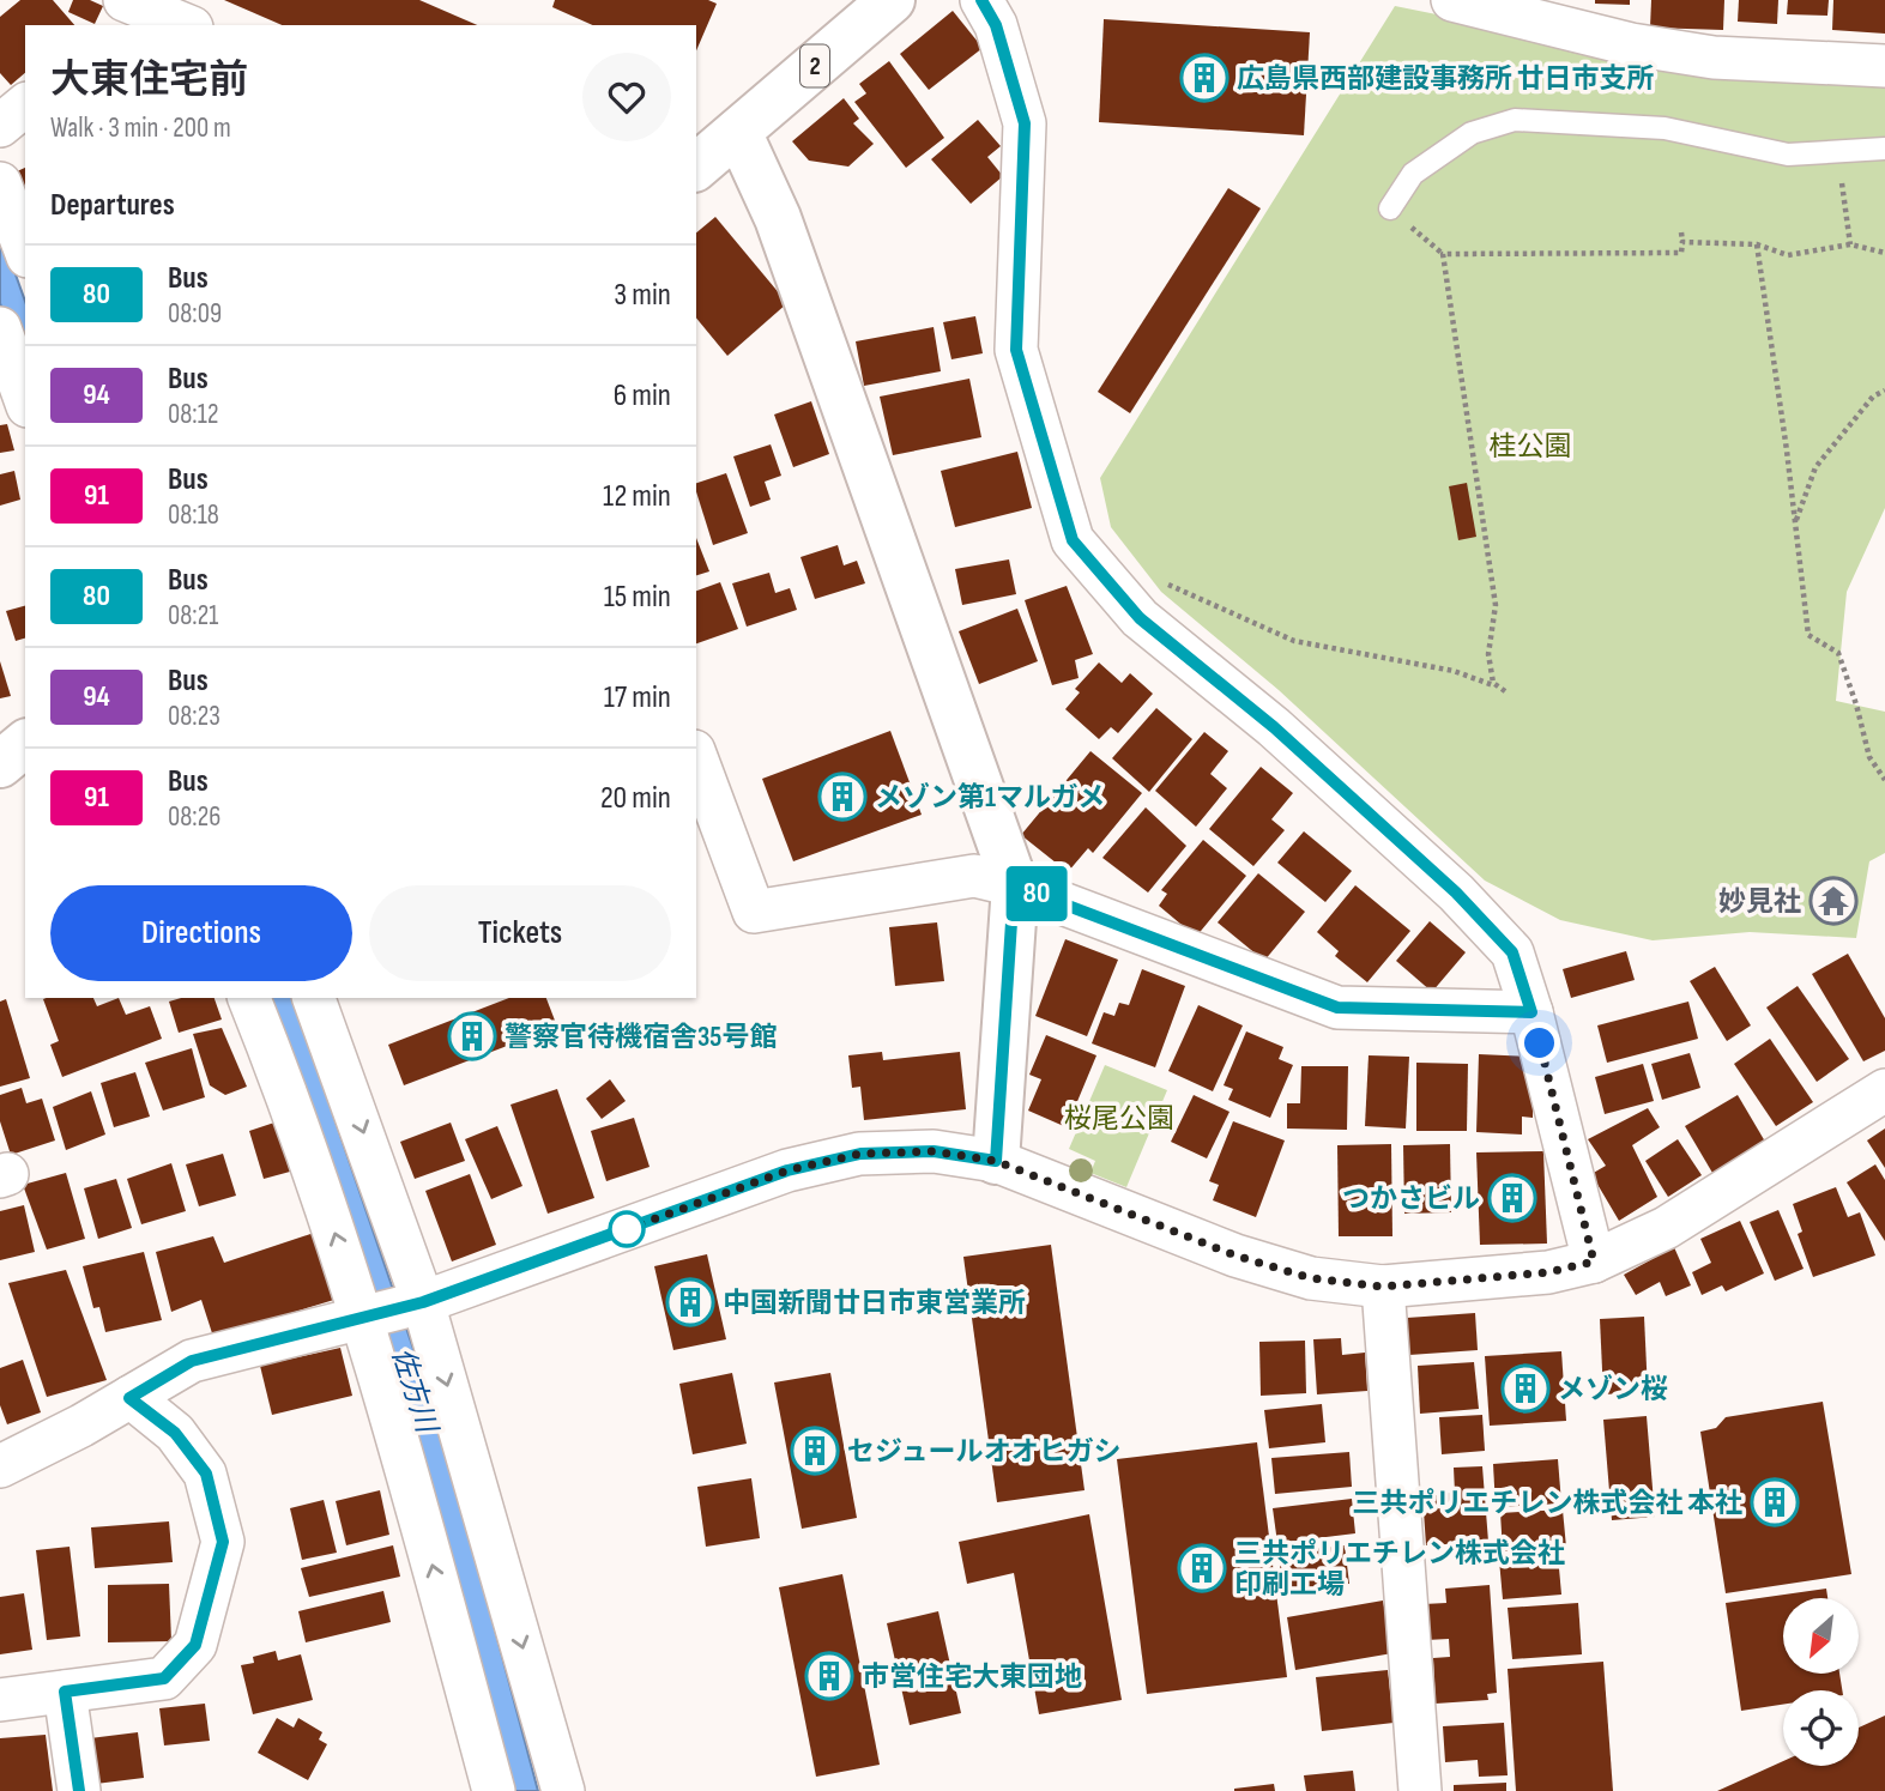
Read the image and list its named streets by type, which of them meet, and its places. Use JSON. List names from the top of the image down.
{
  "streets": {
    "main road": ["2"]
  },
  "water": ["佐方川"],
  "parks": ["桂公園", "桜尾公園"],
  "places": {
    "building": [
      "広島県西部建設事務所 廿日市支所",
      "メゾン第1マルガメ",
      "警察官待機宿舎35号館",
      "つかさビル",
      "中国新聞廿日市東営業所",
      "メゾン桜",
      "セジュールオオヒガシ",
      "三共ポリエチレン株式会社 本社",
      "三共ポリエチレン株式会社 印刷工場",
      "市営住宅大東団地"
    ],
    "temple": ["妙見社"]
  },
  "lines": ["bus line 80"],
  "north": "bottom left",
  "page": {
    "on_map": "80",
    "heading": [
      ["大東住宅前", "Walk · 3 min · 200 m"],
      "Departures"
    ],
    "list": [
      {
        "mark": "80",
        "name": "Bus",
        "note": "08:09",
        "value": "3 min"
      },
      {
        "mark": "94",
        "name": "Bus",
        "note": "08:12",
        "value": "6 min"
      },
      {
        "mark": "91",
        "name": "Bus",
        "note": "08:18",
        "value": "12 min"
      },
      {
        "mark": "80",
        "name": "Bus",
        "note": "08:21",
        "value": "15 min"
      },
      {
        "mark": "94",
        "name": "Bus",
        "note": "08:23",
        "value": "17 min"
      },
      {
        "mark": "91",
        "name": "Bus",
        "note": "08:26",
        "value": "20 min"
      }
    ],
    "buttons": ["Directions", "Tickets"]
  }
}
